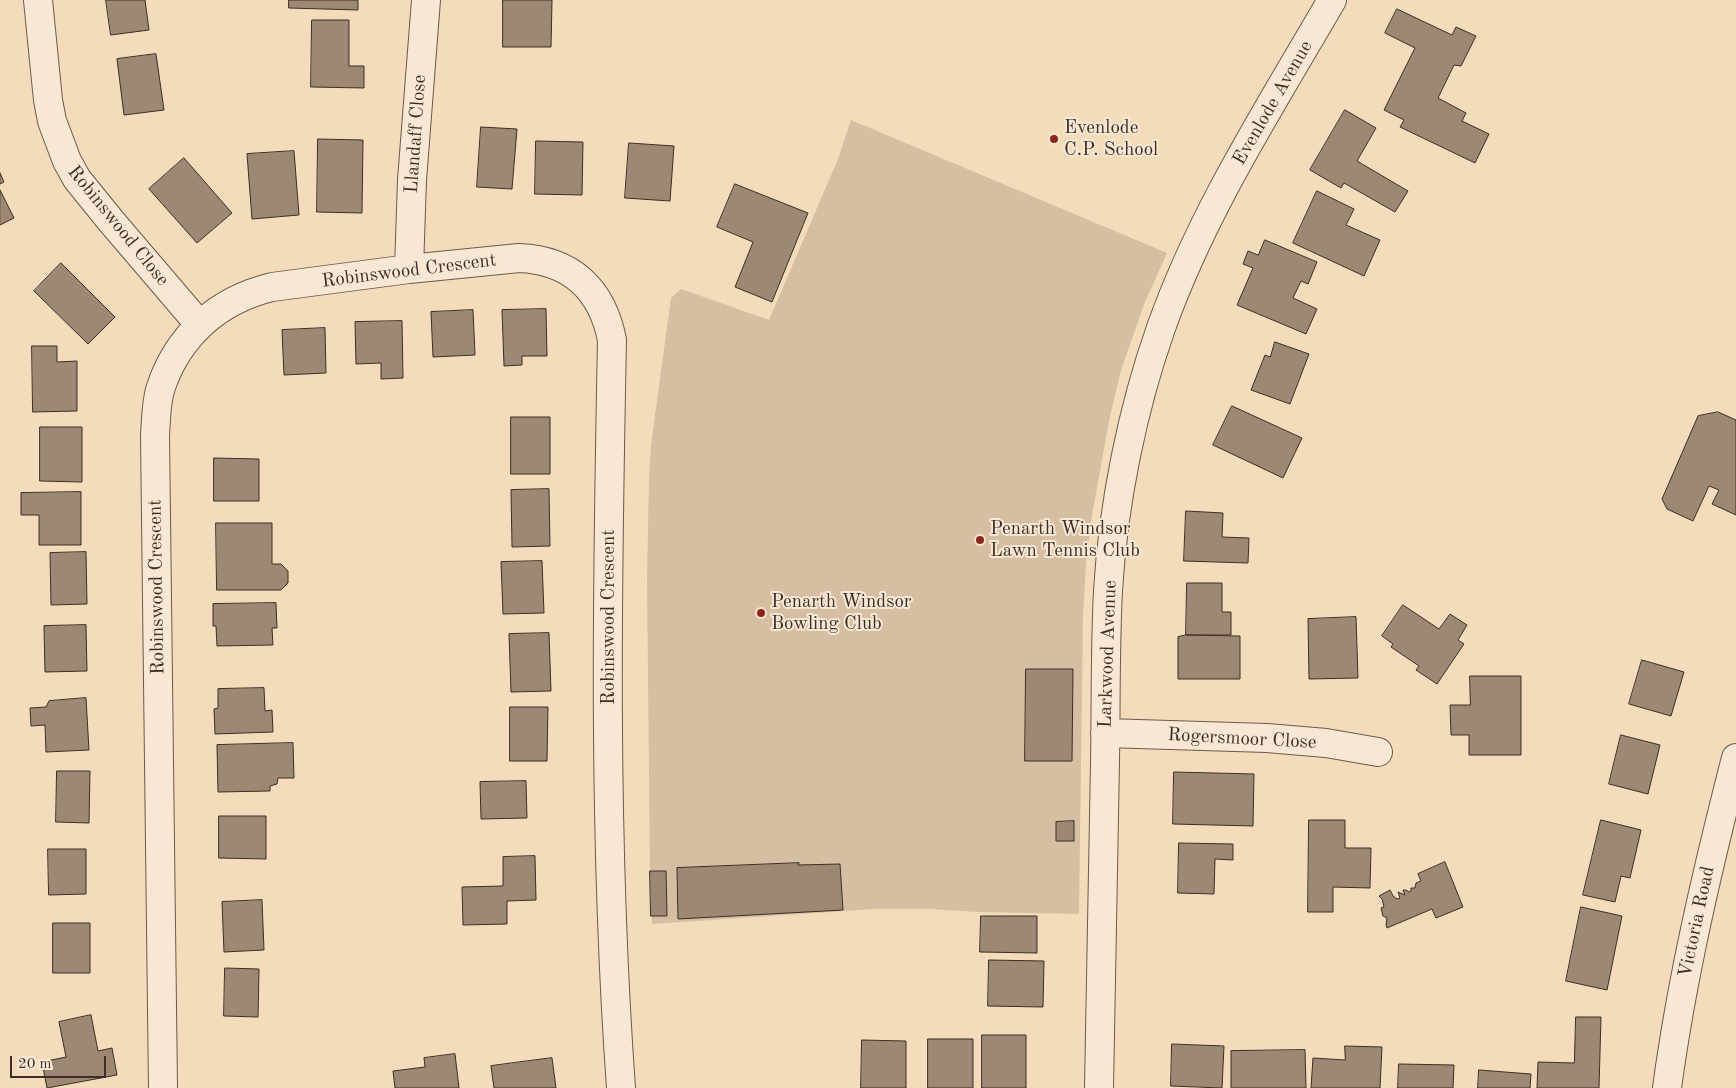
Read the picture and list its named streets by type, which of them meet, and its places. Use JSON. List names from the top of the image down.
{
  "streets": {
    "street": [
      "Evenlode Avenue",
      "Llandaff Close",
      "Robinswood Close",
      "Robinswood Crescent",
      "Larkwood Avenue",
      "Rogersmoor Close",
      "Victoria Road"
    ]
  },
  "crossings": [
    ["Evenlode Avenue", "Larkwood Avenue"],
    ["Llandaff Close", "Robinswood Crescent"],
    ["Robinswood Close", "Robinswood Crescent"],
    ["Larkwood Avenue", "Rogersmoor Close"]
  ],
  "places": ["Evenlode C.P. School", "Penarth Windsor Lawn Tennis Club", "Penarth Windsor Bowling Club"],
  "scale_bar": "20 m"
}
